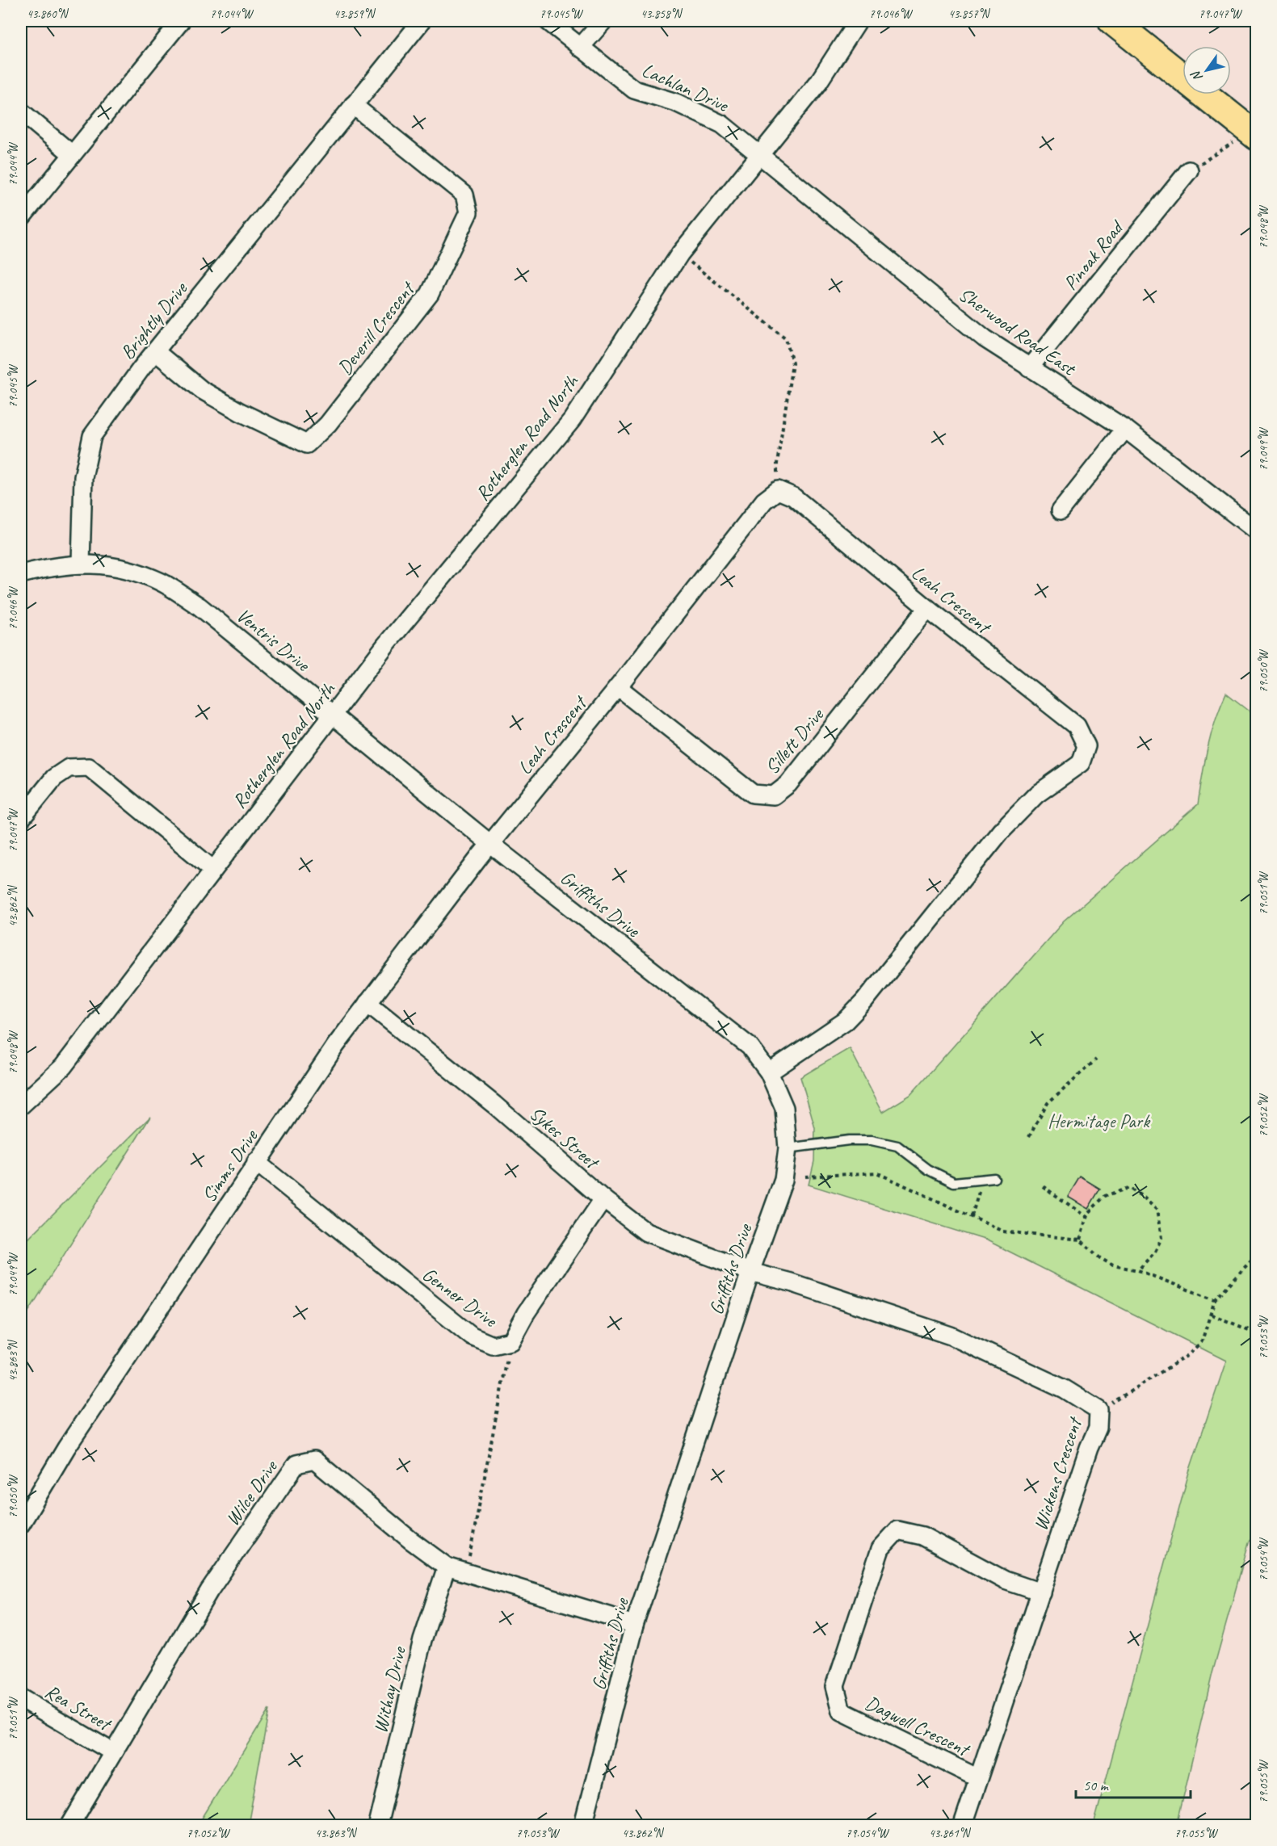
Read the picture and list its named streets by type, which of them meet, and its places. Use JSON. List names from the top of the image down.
{
  "streets": {
    "street": [
      "Lachlan Drive",
      "Pinoak Road",
      "Brightly Drive",
      "Deverill Crescent",
      "Sherwood Road East",
      "Rotherglen Road North",
      "Leah Crescent",
      "Ventris Drive",
      "Sillett Drive",
      "Griffiths Drive",
      "Sykes Street",
      "Simms Drive",
      "Genner Drive",
      "Wickens Crescent",
      "Wilce Drive",
      "Withay Drive",
      "Rea Street",
      "Dagwell Crescent"
    ]
  },
  "crossings": [
    ["Lachlan Drive", "Sherwood Road East"],
    ["Lachlan Drive", "Rotherglen Road North"],
    ["Pinoak Road", "Sherwood Road East"],
    ["Brightly Drive", "Deverill Crescent"],
    ["Brightly Drive", "Ventris Drive"],
    ["Sherwood Road East", "Rotherglen Road North"],
    ["Rotherglen Road North", "Ventris Drive"],
    ["Leah Crescent", "Ventris Drive"],
    ["Leah Crescent", "Sillett Drive"],
    ["Leah Crescent", "Griffiths Drive"],
    ["Leah Crescent", "Simms Drive"],
    ["Ventris Drive", "Griffiths Drive"],
    ["Ventris Drive", "Simms Drive"],
    ["Griffiths Drive", "Sykes Street"],
    ["Griffiths Drive", "Simms Drive"],
    ["Griffiths Drive", "Wickens Crescent"],
    ["Griffiths Drive", "Wilce Drive"],
    ["Sykes Street", "Simms Drive"],
    ["Sykes Street", "Genner Drive"],
    ["Sykes Street", "Wickens Crescent"],
    ["Simms Drive", "Genner Drive"],
    ["Wickens Crescent", "Dagwell Crescent"],
    ["Wilce Drive", "Withay Drive"],
    ["Wilce Drive", "Rea Street"]
  ],
  "parks": ["Hermitage Park"],
  "scale_bar": "50 m",
  "north": "bottom left",
  "coordinates": [
    "43.860°N",
    "79.044°W",
    "43.859°N",
    "79.045°W",
    "43.858°N",
    "79.046°W",
    "43.857°N",
    "79.047°W",
    "79.048°W",
    "79.049°W",
    "79.050°W",
    "79.051°W",
    "43.862°N",
    "79.052°W",
    "79.053°W",
    "43.863°N",
    "79.054°W",
    "79.055°W",
    "43.861°N"
  ]
}
